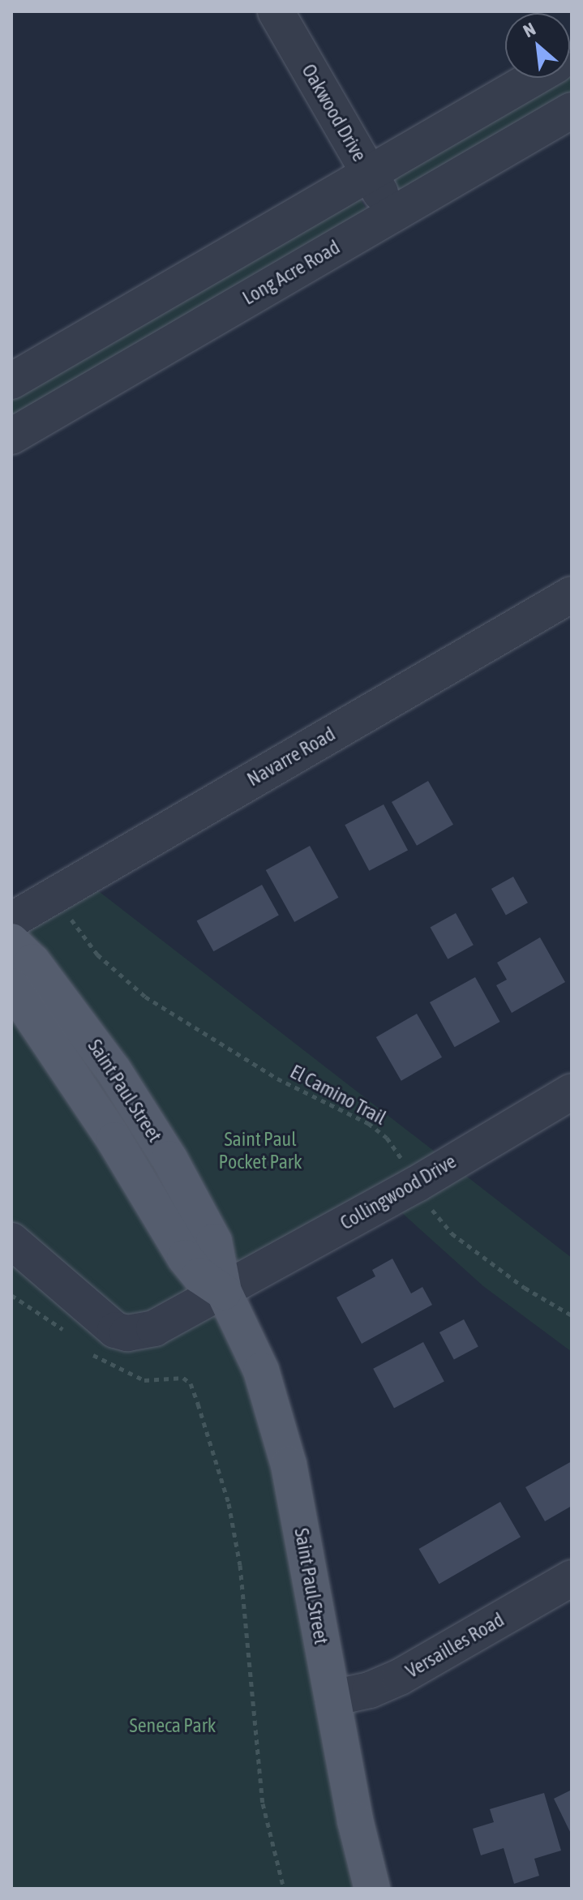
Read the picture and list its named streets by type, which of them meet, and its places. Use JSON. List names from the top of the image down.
{
  "streets": {
    "main road": ["Saint Paul Street"],
    "street": [
      "Oakwood Drive",
      "Long Acre Road",
      "Navarre Road",
      "Collingwood Drive",
      "Versailles Road"
    ],
    "path": ["El Camino Trail"]
  },
  "crossings": [
    ["Oakwood Drive", "Long Acre Road"],
    ["Saint Paul Street", "Collingwood Drive"],
    ["Saint Paul Street", "Versailles Road"],
    ["El Camino Trail", "Collingwood Drive"]
  ],
  "parks": ["Saint Paul Pocket Park", "Seneca Park"],
  "north": "top left"
}
